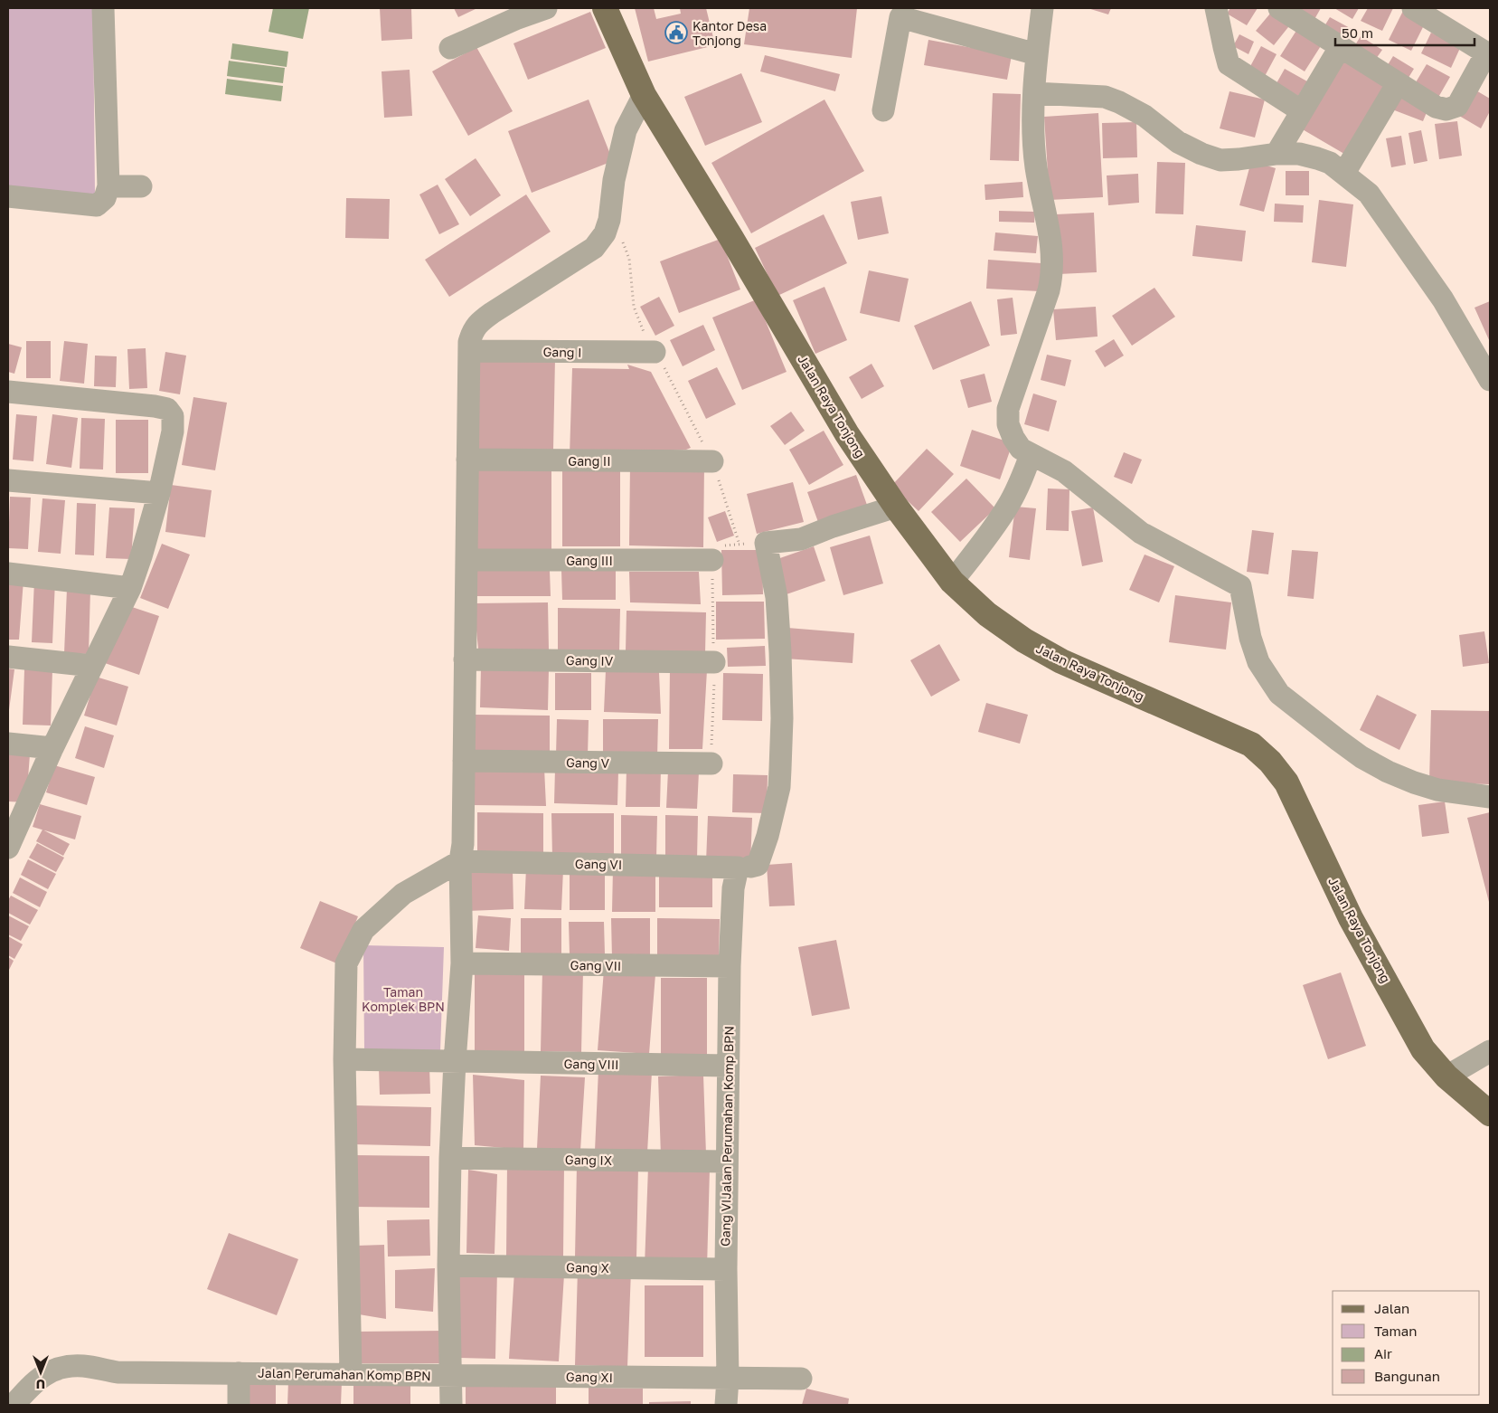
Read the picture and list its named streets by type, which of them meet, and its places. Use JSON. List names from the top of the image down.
{
  "streets": {
    "main road": ["Jalan Raya Tonjong"],
    "street": [
      "Gang I",
      "Gang II",
      "Gang III",
      "Gang IV",
      "Gang V",
      "Gang VI",
      "Gang VII",
      "Gang VIII",
      "Gang VIJalan Perumahan Komp BPN",
      "Gang IX",
      "Gang X",
      "Jalan Perumahan Komp BPN",
      "Gang XI"
    ]
  },
  "crossings": [
    ["Gang VI", "Gang VIJalan Perumahan Komp BPN"],
    ["Gang VII", "Gang VIJalan Perumahan Komp BPN"],
    ["Gang VIII", "Gang VIJalan Perumahan Komp BPN"],
    ["Gang VIJalan Perumahan Komp BPN", "Gang IX"],
    ["Gang VIJalan Perumahan Komp BPN", "Gang X"],
    ["Gang VIJalan Perumahan Komp BPN", "Gang XI"],
    ["Jalan Perumahan Komp BPN", "Gang XI"]
  ],
  "parks": ["Taman Komplek BPN"],
  "places": {
    "public building": ["Kantor Desa Tonjong"]
  },
  "legend": [
    "Jalan",
    "Taman",
    "Air",
    "Bangunan"
  ],
  "scale_bar": "50 m",
  "north": "bottom"
}
